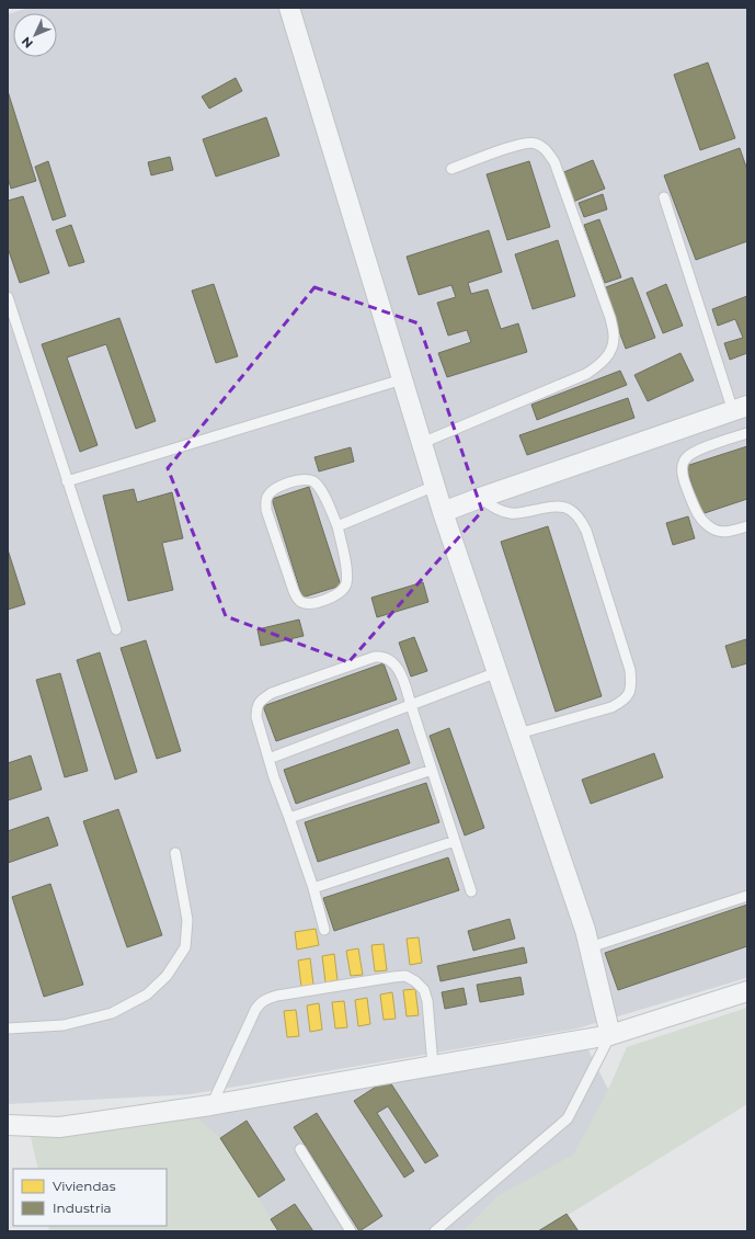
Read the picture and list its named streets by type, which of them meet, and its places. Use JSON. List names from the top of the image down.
{
  "legend": ["Viviendas", "Industria"],
  "north": "bottom left"
}
